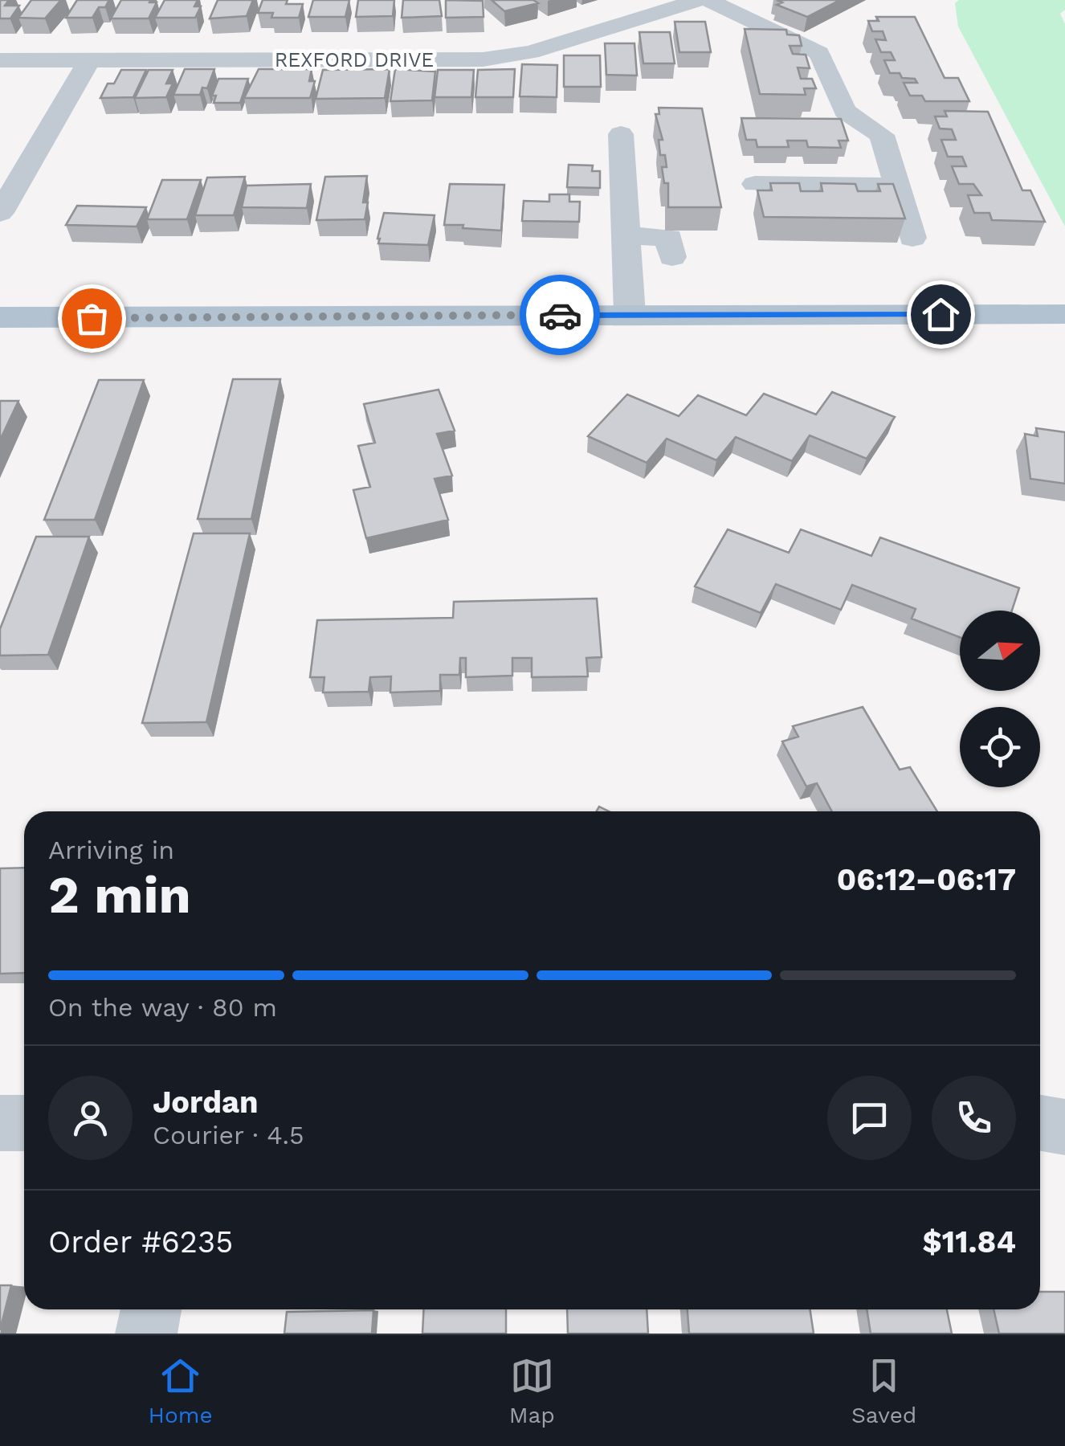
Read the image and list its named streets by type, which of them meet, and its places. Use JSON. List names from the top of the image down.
{
  "streets": {
    "street": ["REXFORD DRIVE"]
  },
  "north": "right",
  "page": {
    "heading": ["2 min", "Arriving in", "06:12–06:17"],
    "panel": [
      "Jordan",
      "Courier · 4.5",
      "Order #6235",
      "$11.84"
    ],
    "bar": "On the way · 80 m",
    "tabs": ["Home", "Map", "Saved"]
  }
}
